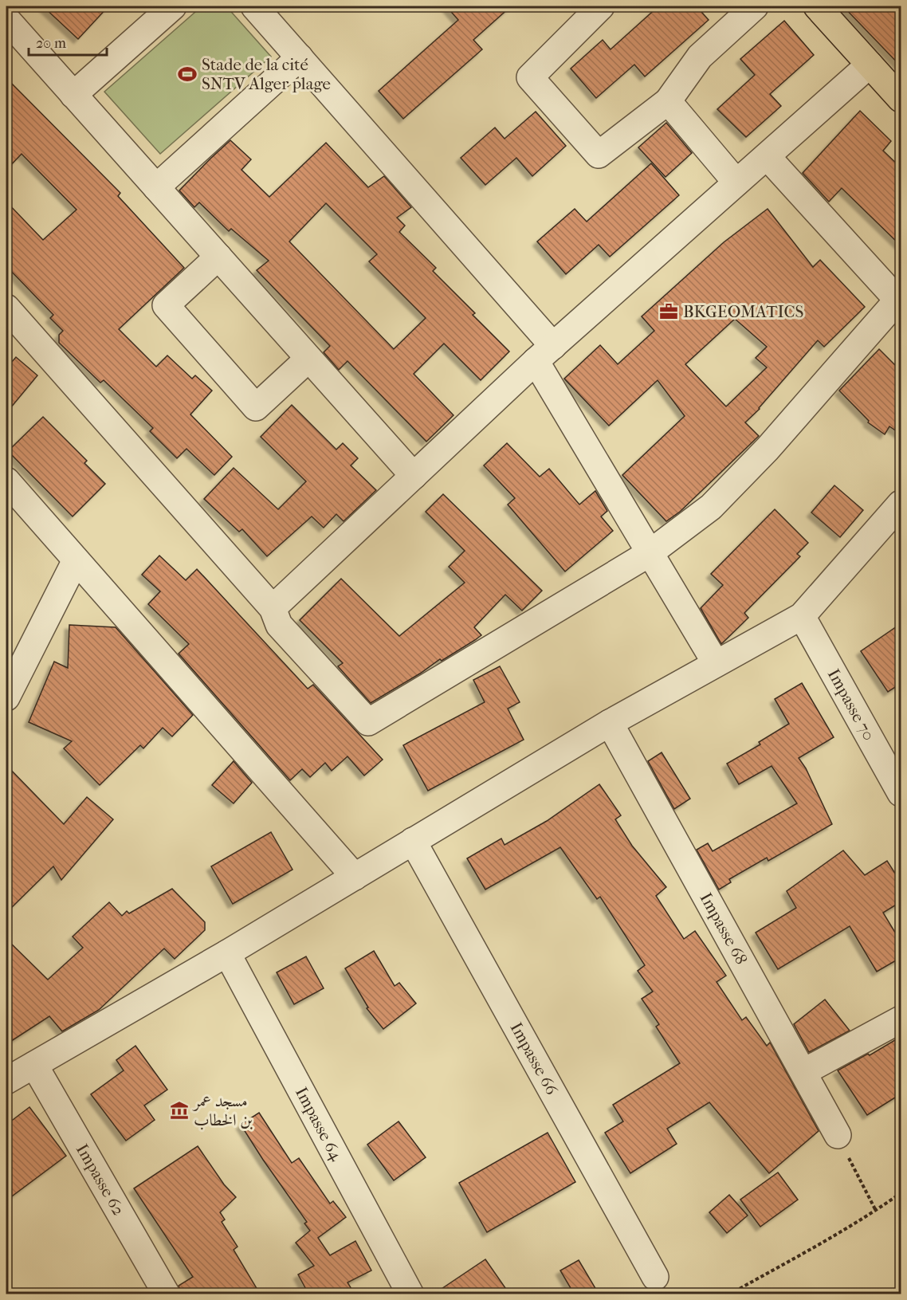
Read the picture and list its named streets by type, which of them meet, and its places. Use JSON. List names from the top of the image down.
{
  "streets": {
    "street": [
      "Impasse 70",
      "Impasse 68",
      "Impasse 66",
      "Impasse 64",
      "Impasse 62"
    ]
  },
  "places": {
    "sports": ["Stade de la cité SNTV Alger plage"],
    "office": ["BKGEOMATICS"],
    "museum": ["مسجد عمر بن الخطاب"]
  },
  "scale_bar": "20 m"
}
